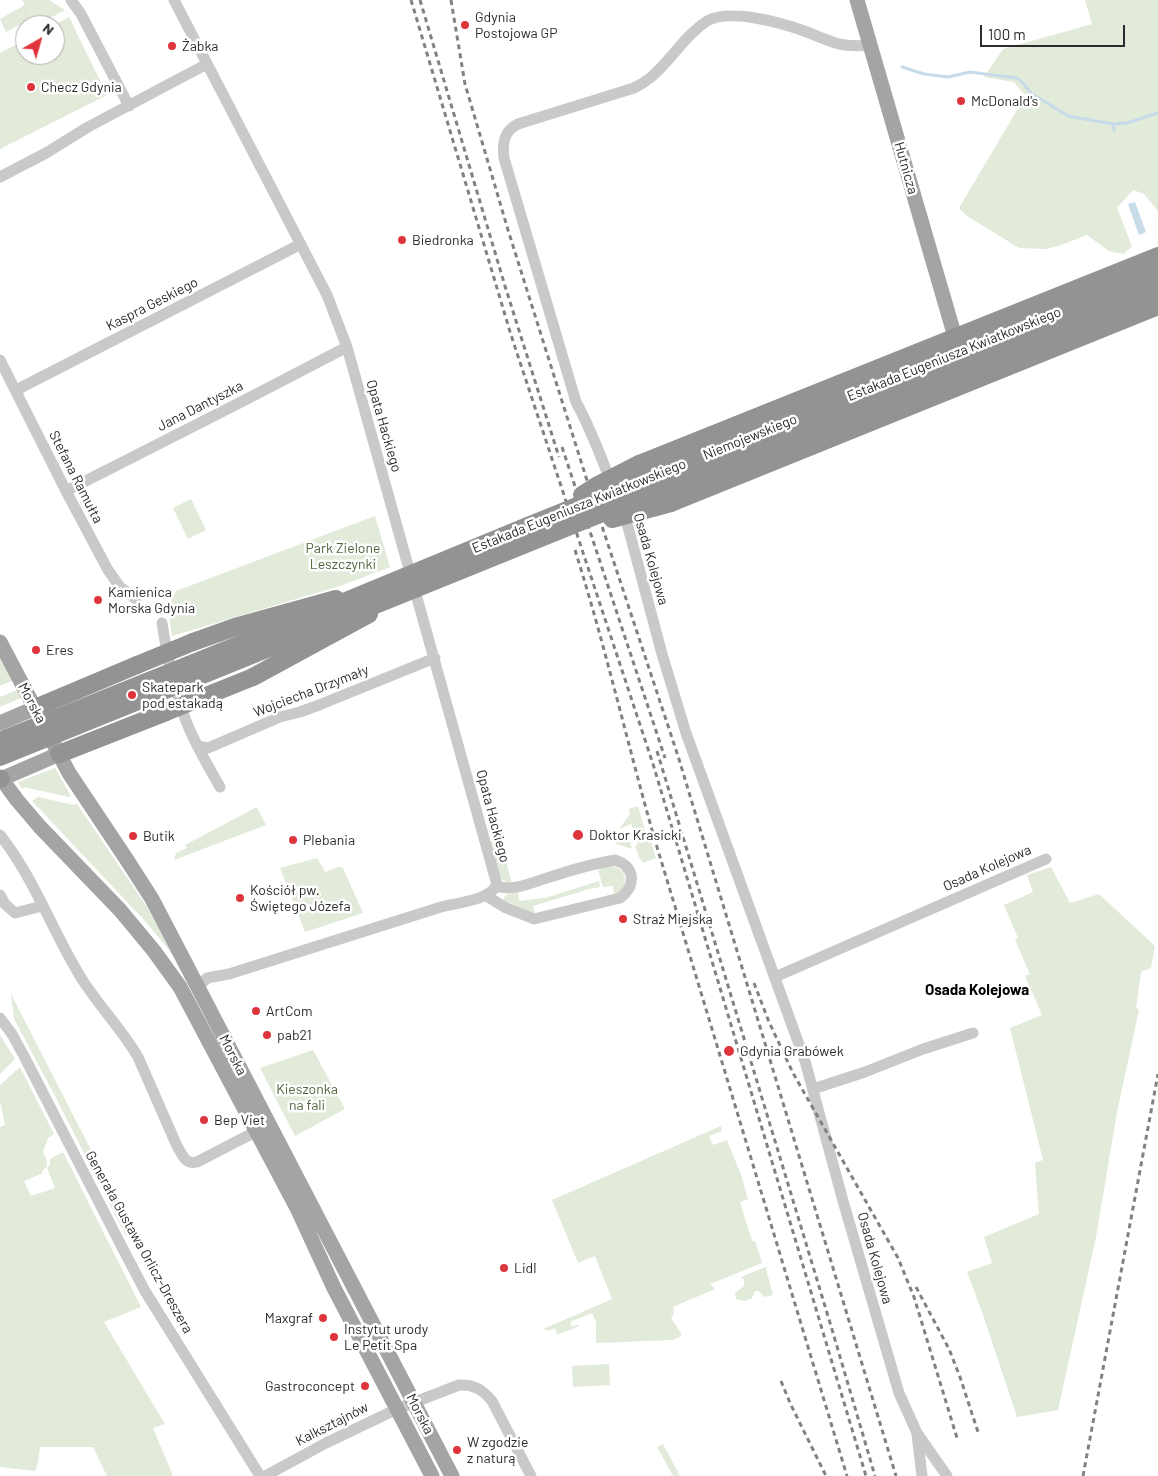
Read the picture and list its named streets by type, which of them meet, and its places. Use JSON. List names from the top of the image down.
{
  "streets": {
    "highway": ["Estakada Eugeniusza Kwiatkowskiego"],
    "main road": ["Hutnicza", "Morska"],
    "street": [
      "Kaspra Geskiego",
      "Jana Dantyszka",
      "Opata Hackiego",
      "Niemojewskiego",
      "Stefana Ramułta",
      "Osada Kolejowa",
      "Wojciecha Drzymały",
      "Generała Gustawa Orlicz-Dreszera",
      "Kalksztajnów"
    ]
  },
  "crossings": [
    ["Hutnicza", "Osada Kolejowa"],
    ["Kaspra Geskiego", "Opata Hackiego"],
    ["Kaspra Geskiego", "Stefana Ramułta"],
    ["Jana Dantyszka", "Opata Hackiego"],
    ["Jana Dantyszka", "Stefana Ramułta"],
    ["Opata Hackiego", "Wojciecha Drzymały"],
    ["Niemojewskiego", "Osada Kolejowa"],
    ["Morska", "Kalksztajnów"]
  ],
  "districts": ["Osada Kolejowa"],
  "parks": ["Park Zielone Leszczynki", "Kieszonka na fali"],
  "places": [
    "Gdynia Postojowa GP",
    "Żabka",
    "Checz Gdynia",
    "McDonald's",
    "Biedronka",
    "Kamienica Morska Gdynia",
    "Eres",
    "Skatepark pod estakadą",
    "Doktor Krasicki",
    "Butik",
    "Plebania",
    "Kościół pw. Świętego Józefa",
    "Straż Miejska",
    "ArtCom",
    "pab21",
    "Gdynia Grabówek",
    "Bep Viet",
    "Lidl",
    "Maxgraf",
    "Instytut urody Le Petit Spa",
    "Gastroconcept",
    "W zgodzie z naturą"
  ],
  "scale_bar": "100 m",
  "north": "top right"
}
